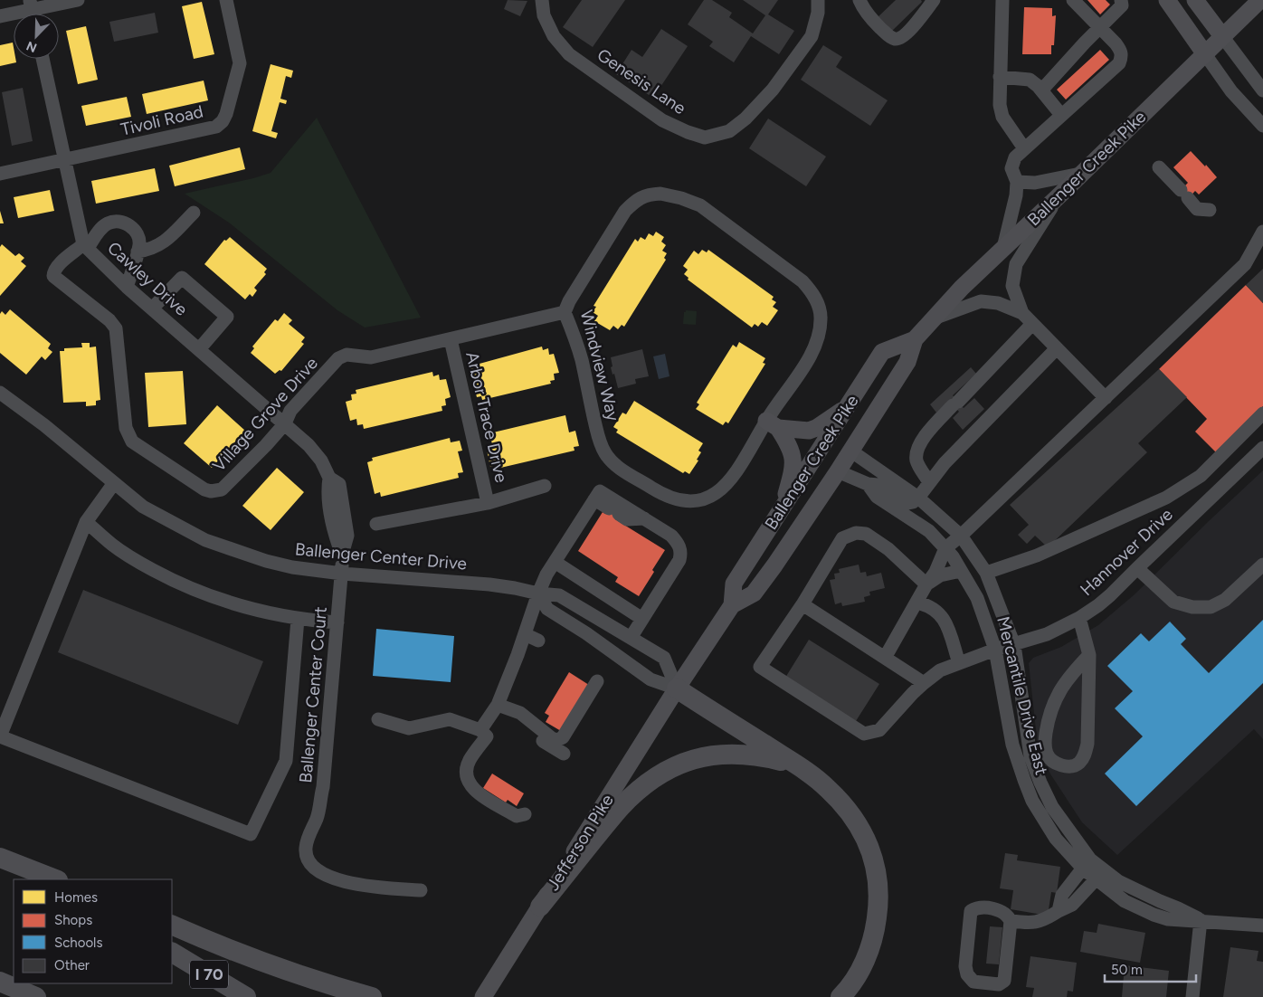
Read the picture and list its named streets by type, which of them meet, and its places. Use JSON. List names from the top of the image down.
{
  "streets": {
    "highway": ["I 70"],
    "main road": ["Ballenger Creek Pike", "Jefferson Pike"],
    "street": [
      "Genesis Lane",
      "Tivoli Road",
      "Cawley Drive",
      "Windview Way",
      "Village Grove Drive",
      "Arbor Trace Drive",
      "Hannover Drive",
      "Ballenger Center Drive",
      "Ballenger Center Court",
      "Mercantile Drive East"
    ]
  },
  "crossings": [
    ["Tivoli Road", "Cawley Drive"],
    ["Ballenger Creek Pike", "Ballenger Center Drive"],
    ["Ballenger Creek Pike", "Mercantile Drive East"],
    ["Ballenger Creek Pike", "Jefferson Pike"],
    ["Cawley Drive", "Village Grove Drive"],
    ["Cawley Drive", "Ballenger Center Drive"],
    ["Cawley Drive", "Ballenger Center Court"],
    ["Windview Way", "Village Grove Drive"],
    ["Village Grove Drive", "Arbor Trace Drive"],
    ["Hannover Drive", "Mercantile Drive East"],
    ["Ballenger Center Drive", "Ballenger Center Court"],
    ["Ballenger Center Drive", "Jefferson Pike"]
  ],
  "legend": [
    "Homes",
    "Shops",
    "Schools",
    "Other"
  ],
  "scale_bar": "50 m",
  "north": "bottom left"
}
